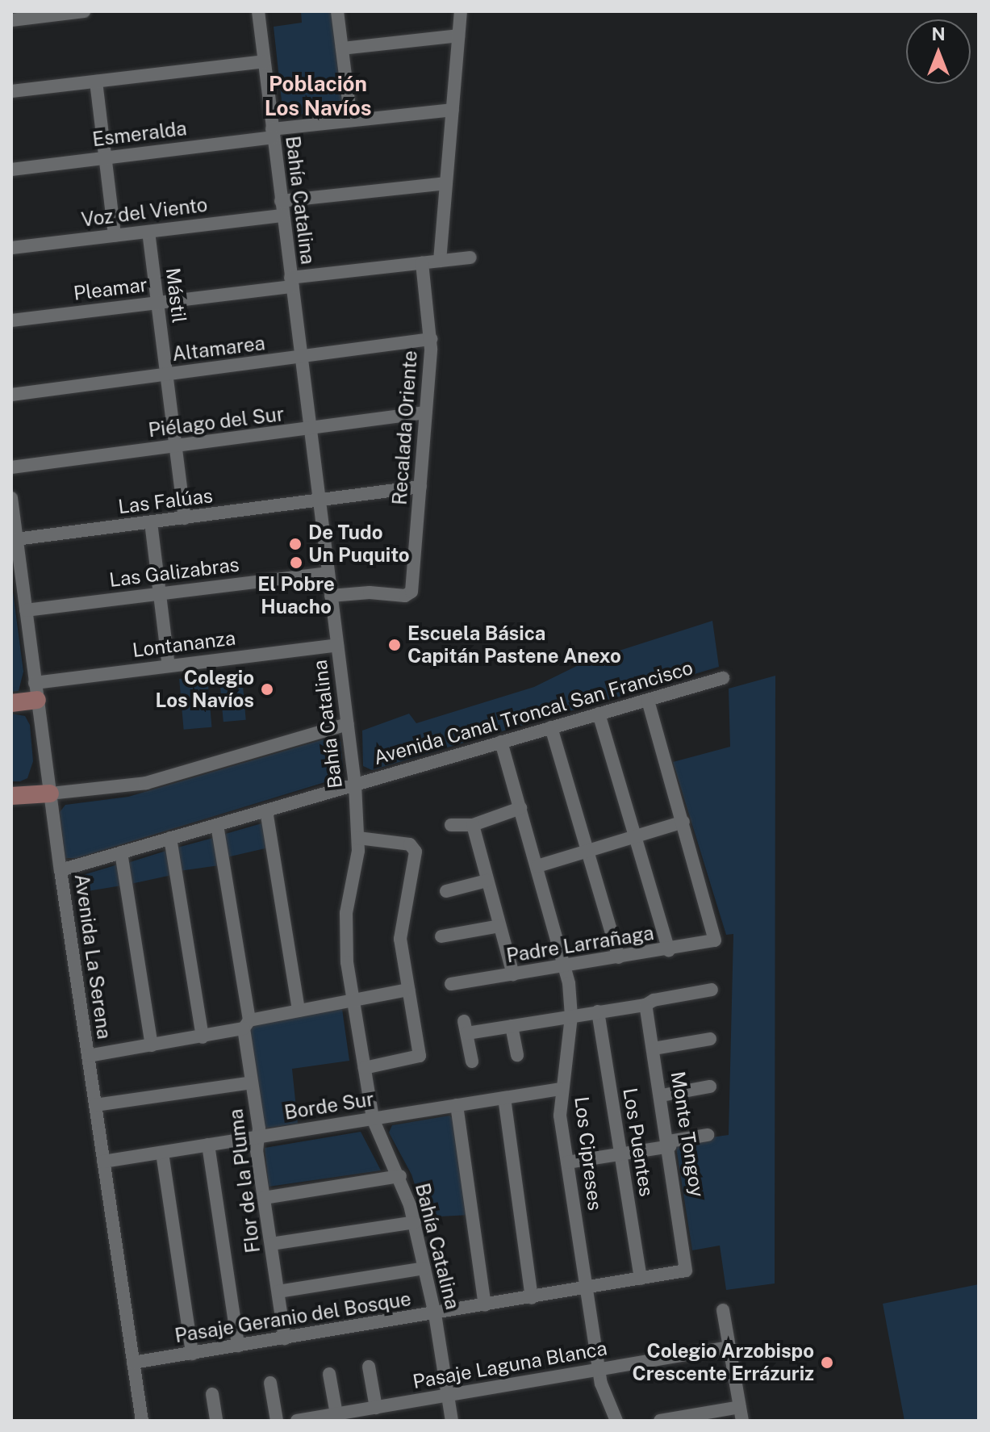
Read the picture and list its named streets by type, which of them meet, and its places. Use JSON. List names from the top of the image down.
{
  "streets": {
    "street": [
      "Esmeralda",
      "Bahía Catalina",
      "Voz del Viento",
      "Pleamar",
      "Mástil",
      "Altamarea",
      "Piélago del Sur",
      "Recalada Oriente",
      "Las Falúas",
      "Las Galizabras",
      "Lontananza",
      "Avenida Canal Troncal San Francisco",
      "Padre Larrañaga",
      "Avenida La Serena",
      "Borde Sur",
      "Monte Tongoy",
      "Los Puentes",
      "Los Cipreses",
      "Flor de la Pluma",
      "Pasaje Geranio del Bosque",
      "Pasaje Laguna Blanca"
    ]
  },
  "crossings": [
    ["Esmeralda", "Bahía Catalina"],
    ["Bahía Catalina", "Voz del Viento"],
    ["Bahía Catalina", "Pleamar"],
    ["Bahía Catalina", "Altamarea"],
    ["Bahía Catalina", "Piélago del Sur"],
    ["Bahía Catalina", "Recalada Oriente"],
    ["Bahía Catalina", "Las Falúas"],
    ["Bahía Catalina", "Las Galizabras"],
    ["Bahía Catalina", "Lontananza"],
    ["Bahía Catalina", "Avenida Canal Troncal San Francisco"],
    ["Bahía Catalina", "Borde Sur"],
    ["Bahía Catalina", "Pasaje Geranio del Bosque"],
    ["Bahía Catalina", "Pasaje Laguna Blanca"],
    ["Voz del Viento", "Mástil"],
    ["Pleamar", "Mástil"],
    ["Pleamar", "Recalada Oriente"],
    ["Mástil", "Altamarea"],
    ["Mástil", "Piélago del Sur"],
    ["Mástil", "Las Falúas"],
    ["Altamarea", "Recalada Oriente"],
    ["Piélago del Sur", "Recalada Oriente"],
    ["Recalada Oriente", "Las Falúas"],
    ["Las Falúas", "Avenida La Serena"],
    ["Las Galizabras", "Avenida La Serena"],
    ["Lontananza", "Avenida La Serena"],
    ["Avenida Canal Troncal San Francisco", "Avenida La Serena"],
    ["Avenida Canal Troncal San Francisco", "Los Cipreses"],
    ["Avenida Canal Troncal San Francisco", "Flor de la Pluma"],
    ["Padre Larrañaga", "Los Cipreses"],
    ["Avenida La Serena", "Borde Sur"],
    ["Avenida La Serena", "Pasaje Geranio del Bosque"],
    ["Borde Sur", "Los Cipreses"],
    ["Borde Sur", "Flor de la Pluma"],
    ["Monte Tongoy", "Pasaje Geranio del Bosque"],
    ["Los Puentes", "Pasaje Geranio del Bosque"],
    ["Los Cipreses", "Pasaje Geranio del Bosque"],
    ["Los Cipreses", "Pasaje Laguna Blanca"],
    ["Flor de la Pluma", "Pasaje Geranio del Bosque"]
  ],
  "districts": ["Población Los Navíos"],
  "places": [
    "De Tudo Un Puquito",
    "El Pobre Huacho",
    "Escuela Básica Capitán Pastene Anexo",
    "Colegio Los Navíos",
    "Colegio Arzobispo Crescente Errázuriz"
  ],
  "north": "top"
}
